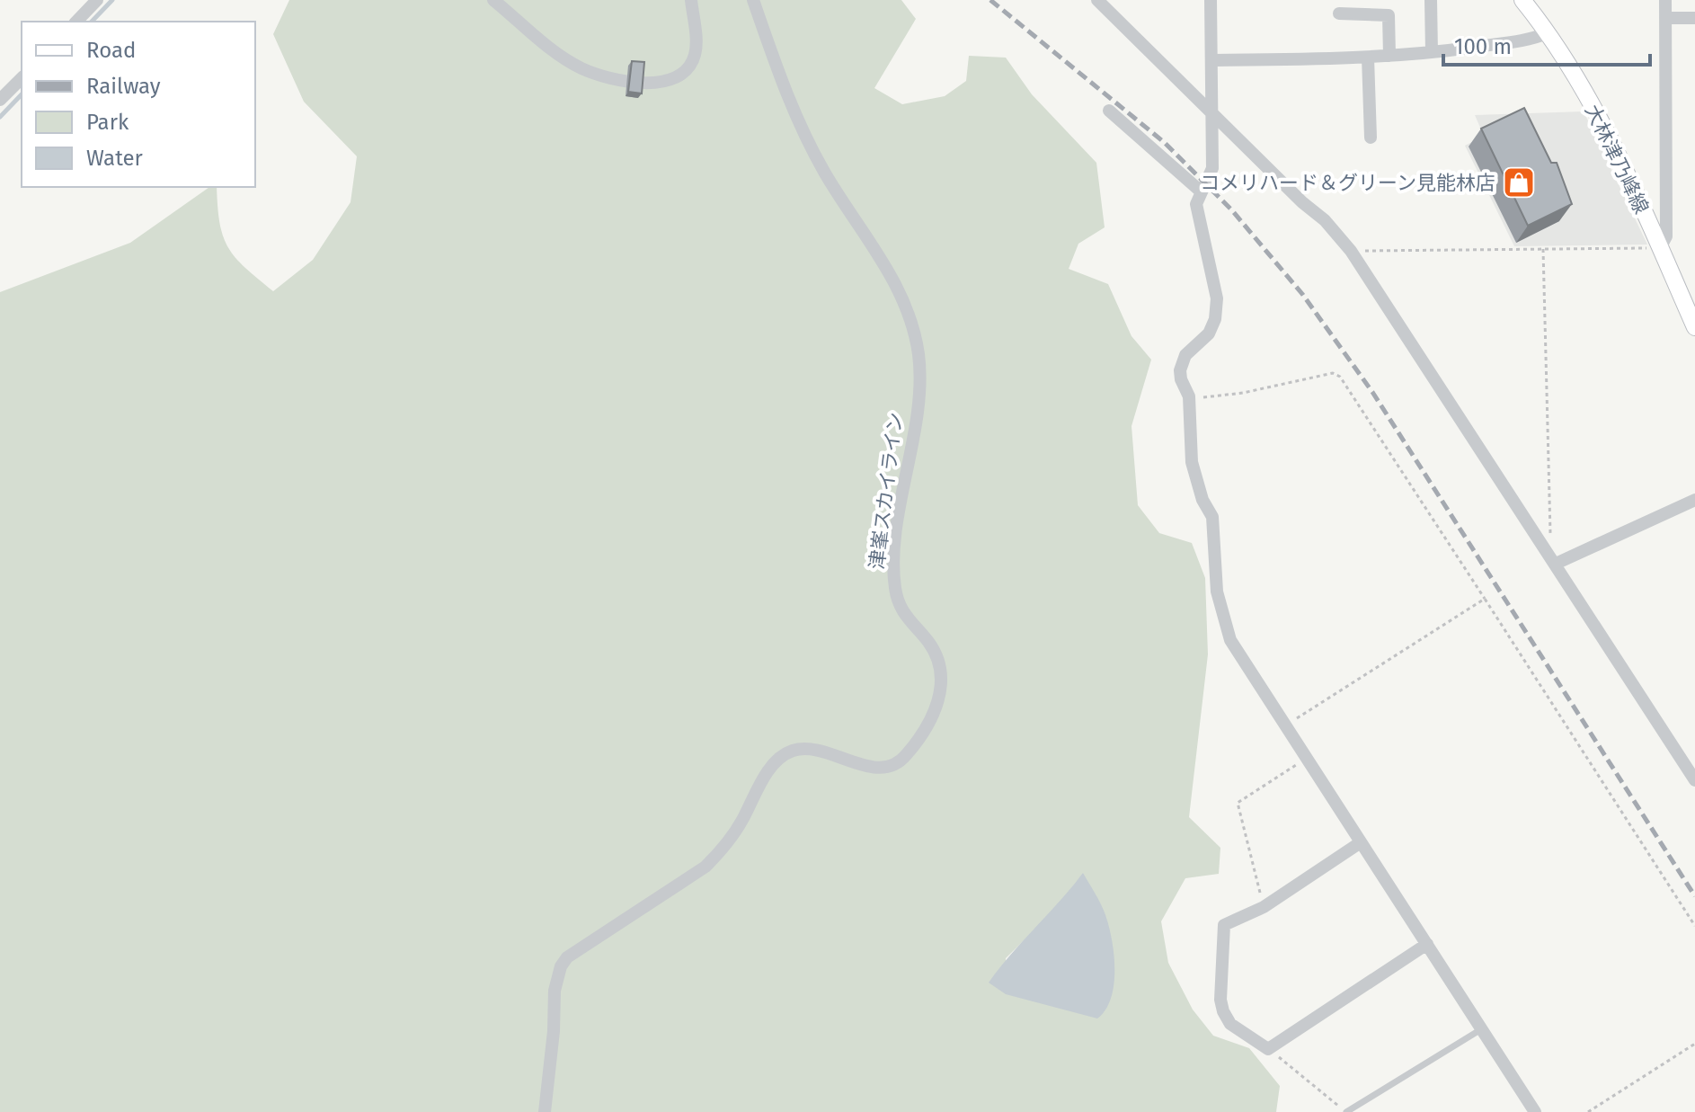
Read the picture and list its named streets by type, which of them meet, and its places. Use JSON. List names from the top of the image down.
{
  "streets": {
    "main road": ["大林津乃峰線"],
    "street": ["津峯スカイライン"]
  },
  "places": {
    "shop": ["コメリハード＆グリーン見能林店"]
  },
  "legend": [
    "Road",
    "Railway",
    "Park",
    "Water"
  ],
  "scale_bar": "100 m"
}
